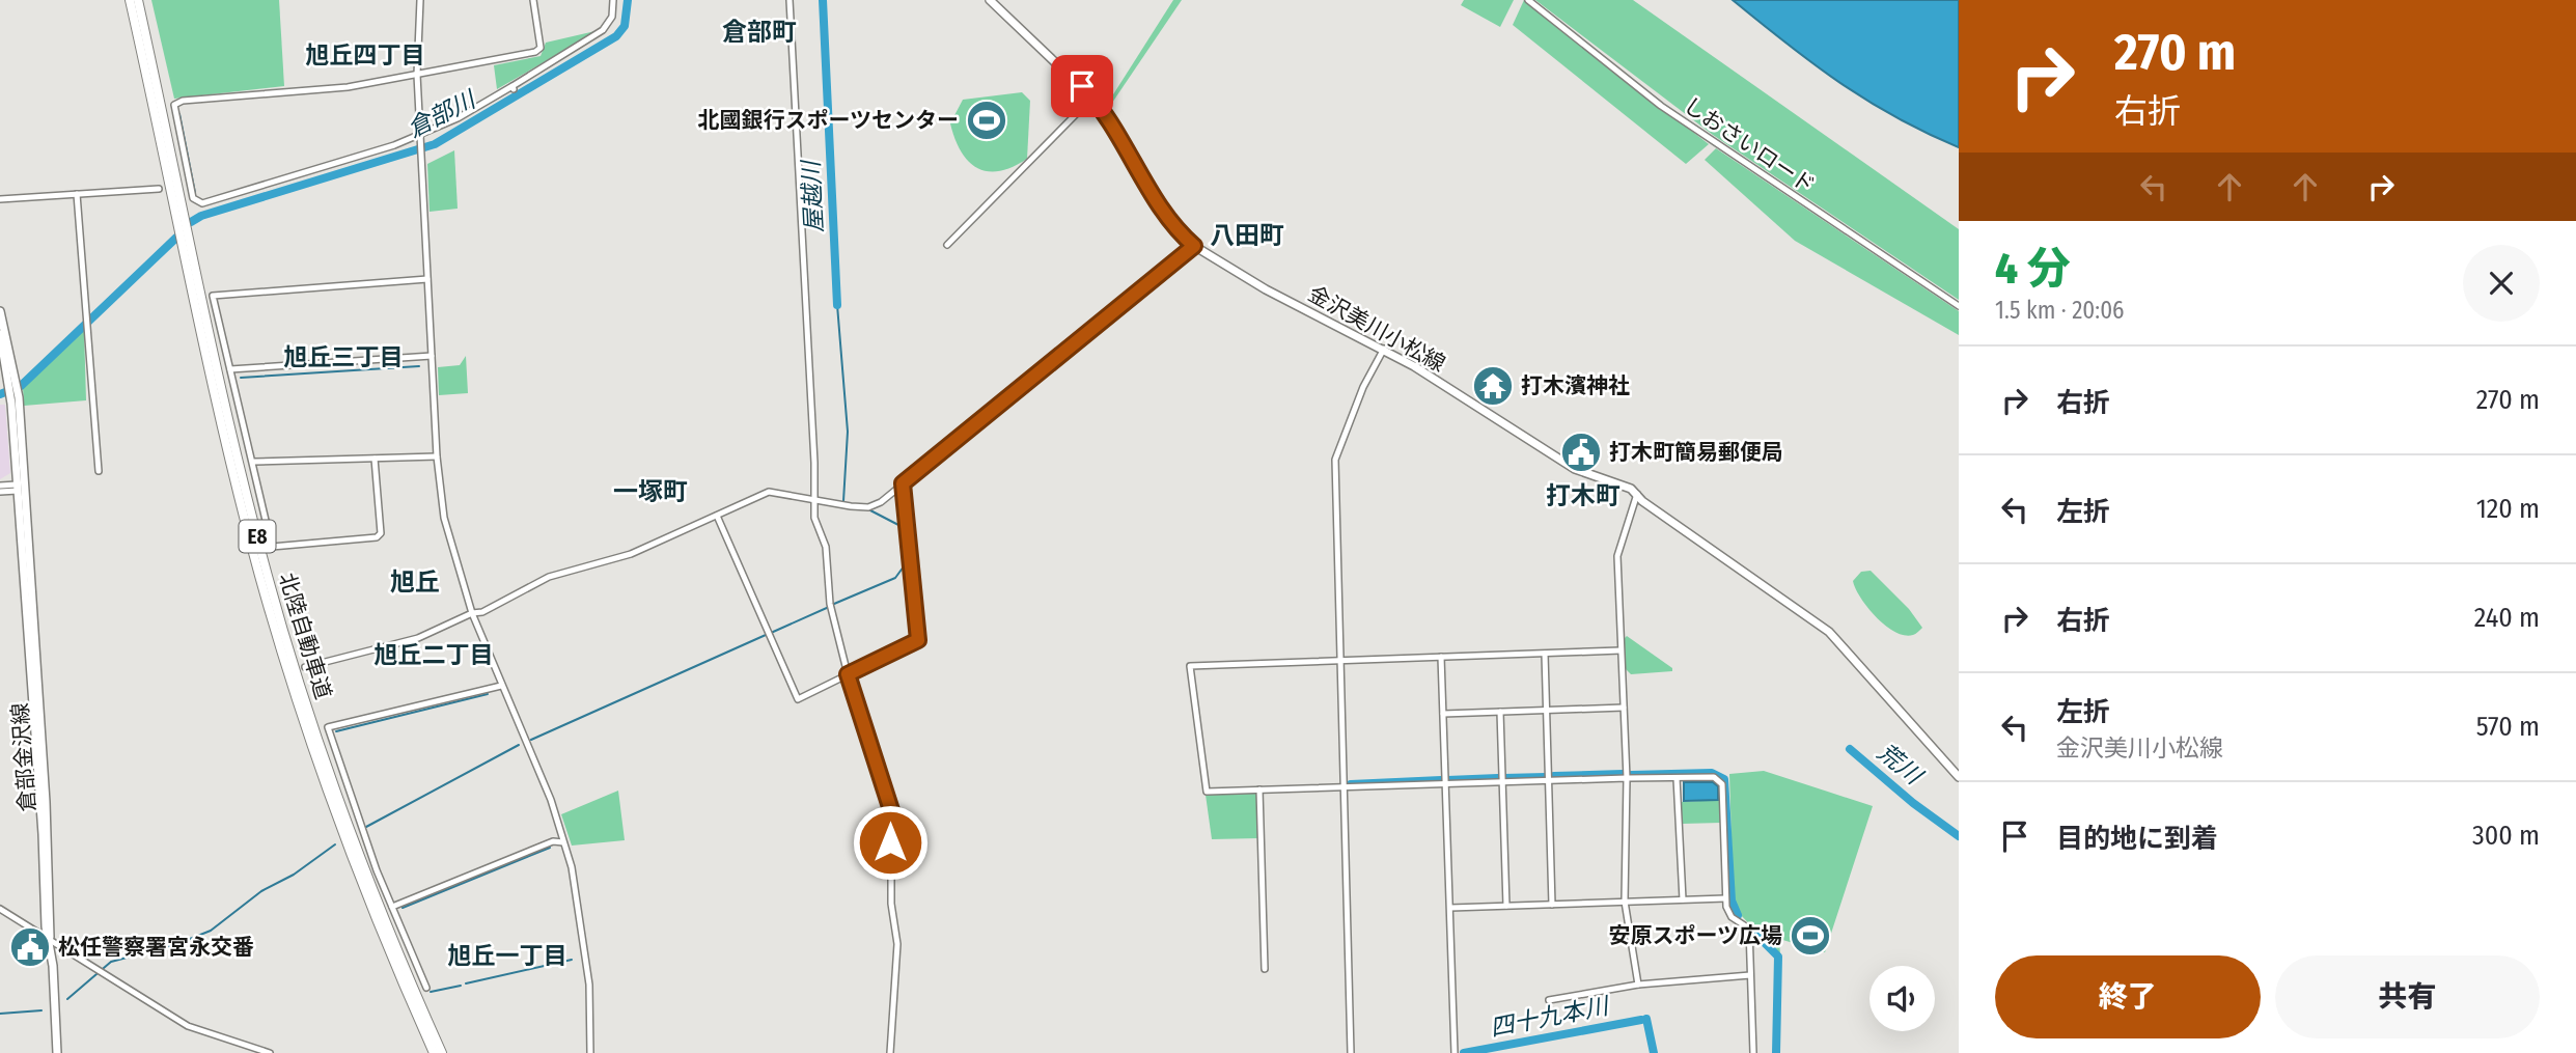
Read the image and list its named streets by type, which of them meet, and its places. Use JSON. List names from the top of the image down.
{
  "streets": {
    "highway": ["E8", "北陸自動車道"],
    "main road": ["金沢美川小松線", "倉部金沢線"],
    "street": ["しおさいロード"]
  },
  "districts": [
    "倉部町",
    "旭丘四丁目",
    "八田町",
    "旭丘三丁目",
    "一塚町",
    "打木町",
    "旭丘",
    "旭丘二丁目",
    "旭丘一丁目"
  ],
  "water": [
    "倉部川",
    "屋越川",
    "荒川",
    "四十九本川"
  ],
  "places": {
    "sports": ["北國銀行スポーツセンター", "安原スポーツ広場"],
    "temple": ["打木濱神社"],
    "public building": ["打木町簡易郵便局", "松任警察署宮永交番"]
  },
  "page": {
    "turn": ["270 m", "右折"],
    "heading": ["4 分", "1.5 km · 20:06"],
    "list": [
      {
        "name": "右折",
        "value": "270 m"
      },
      {
        "name": "左折",
        "value": "120 m"
      },
      {
        "name": "右折",
        "value": "240 m"
      },
      {
        "name": "左折",
        "note": "金沢美川小松線",
        "value": "570 m"
      },
      {
        "name": "目的地に到着",
        "value": "300 m"
      }
    ],
    "buttons": ["終了", "共有"]
  }
}
